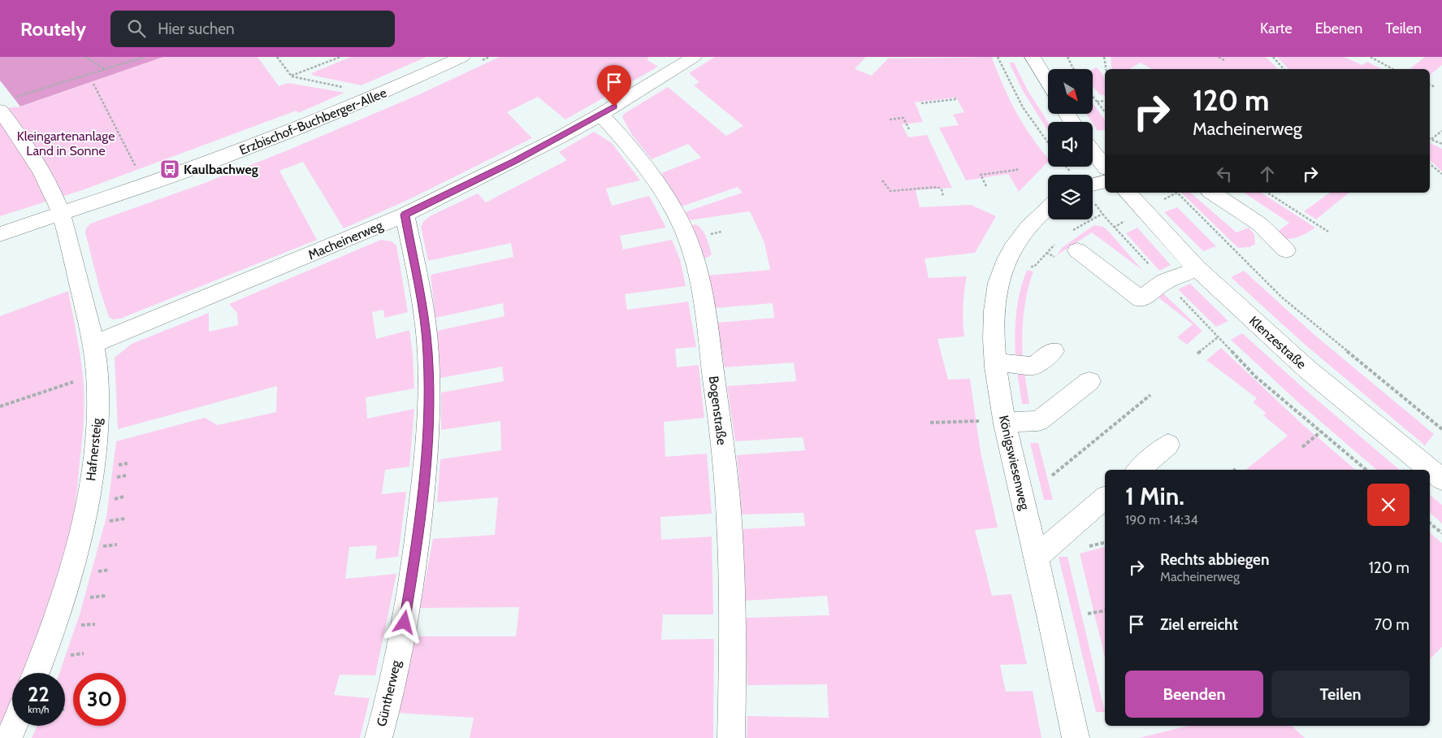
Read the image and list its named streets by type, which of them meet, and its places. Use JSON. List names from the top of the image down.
{
  "streets": {
    "street": [
      "Erzbischof-Buchberger-Allee",
      "Macheinerweg",
      "Klenzestraße",
      "Bogenstraße",
      "Hafnersteig",
      "Königswiesenweg",
      "Güntherweg"
    ]
  },
  "crossings": [
    ["Erzbischof-Buchberger-Allee", "Hafnersteig"],
    ["Macheinerweg", "Bogenstraße"],
    ["Macheinerweg", "Hafnersteig"],
    ["Macheinerweg", "Güntherweg"]
  ],
  "parks": ["Kleingartenanlage Land in Sonne"],
  "places": {
    "bus stop": ["Kaulbachweg"]
  },
  "north": "bottom right",
  "page": {
    "header": "Routely",
    "search": "Hier suchen",
    "nav": ["Karte", "Ebenen", "Teilen"],
    "turn": ["120 m", "Macheinerweg"],
    "heading": ["1 Min.", "190 m · 14:34"],
    "list": [
      {
        "name": "Rechts abbiegen",
        "note": "Macheinerweg",
        "value": "120 m"
      },
      {
        "name": "Ziel erreicht",
        "value": "70 m"
      }
    ],
    "buttons": ["Beenden", "Teilen"],
    "speed": "22 km/h",
    "limit": "30"
  }
}
